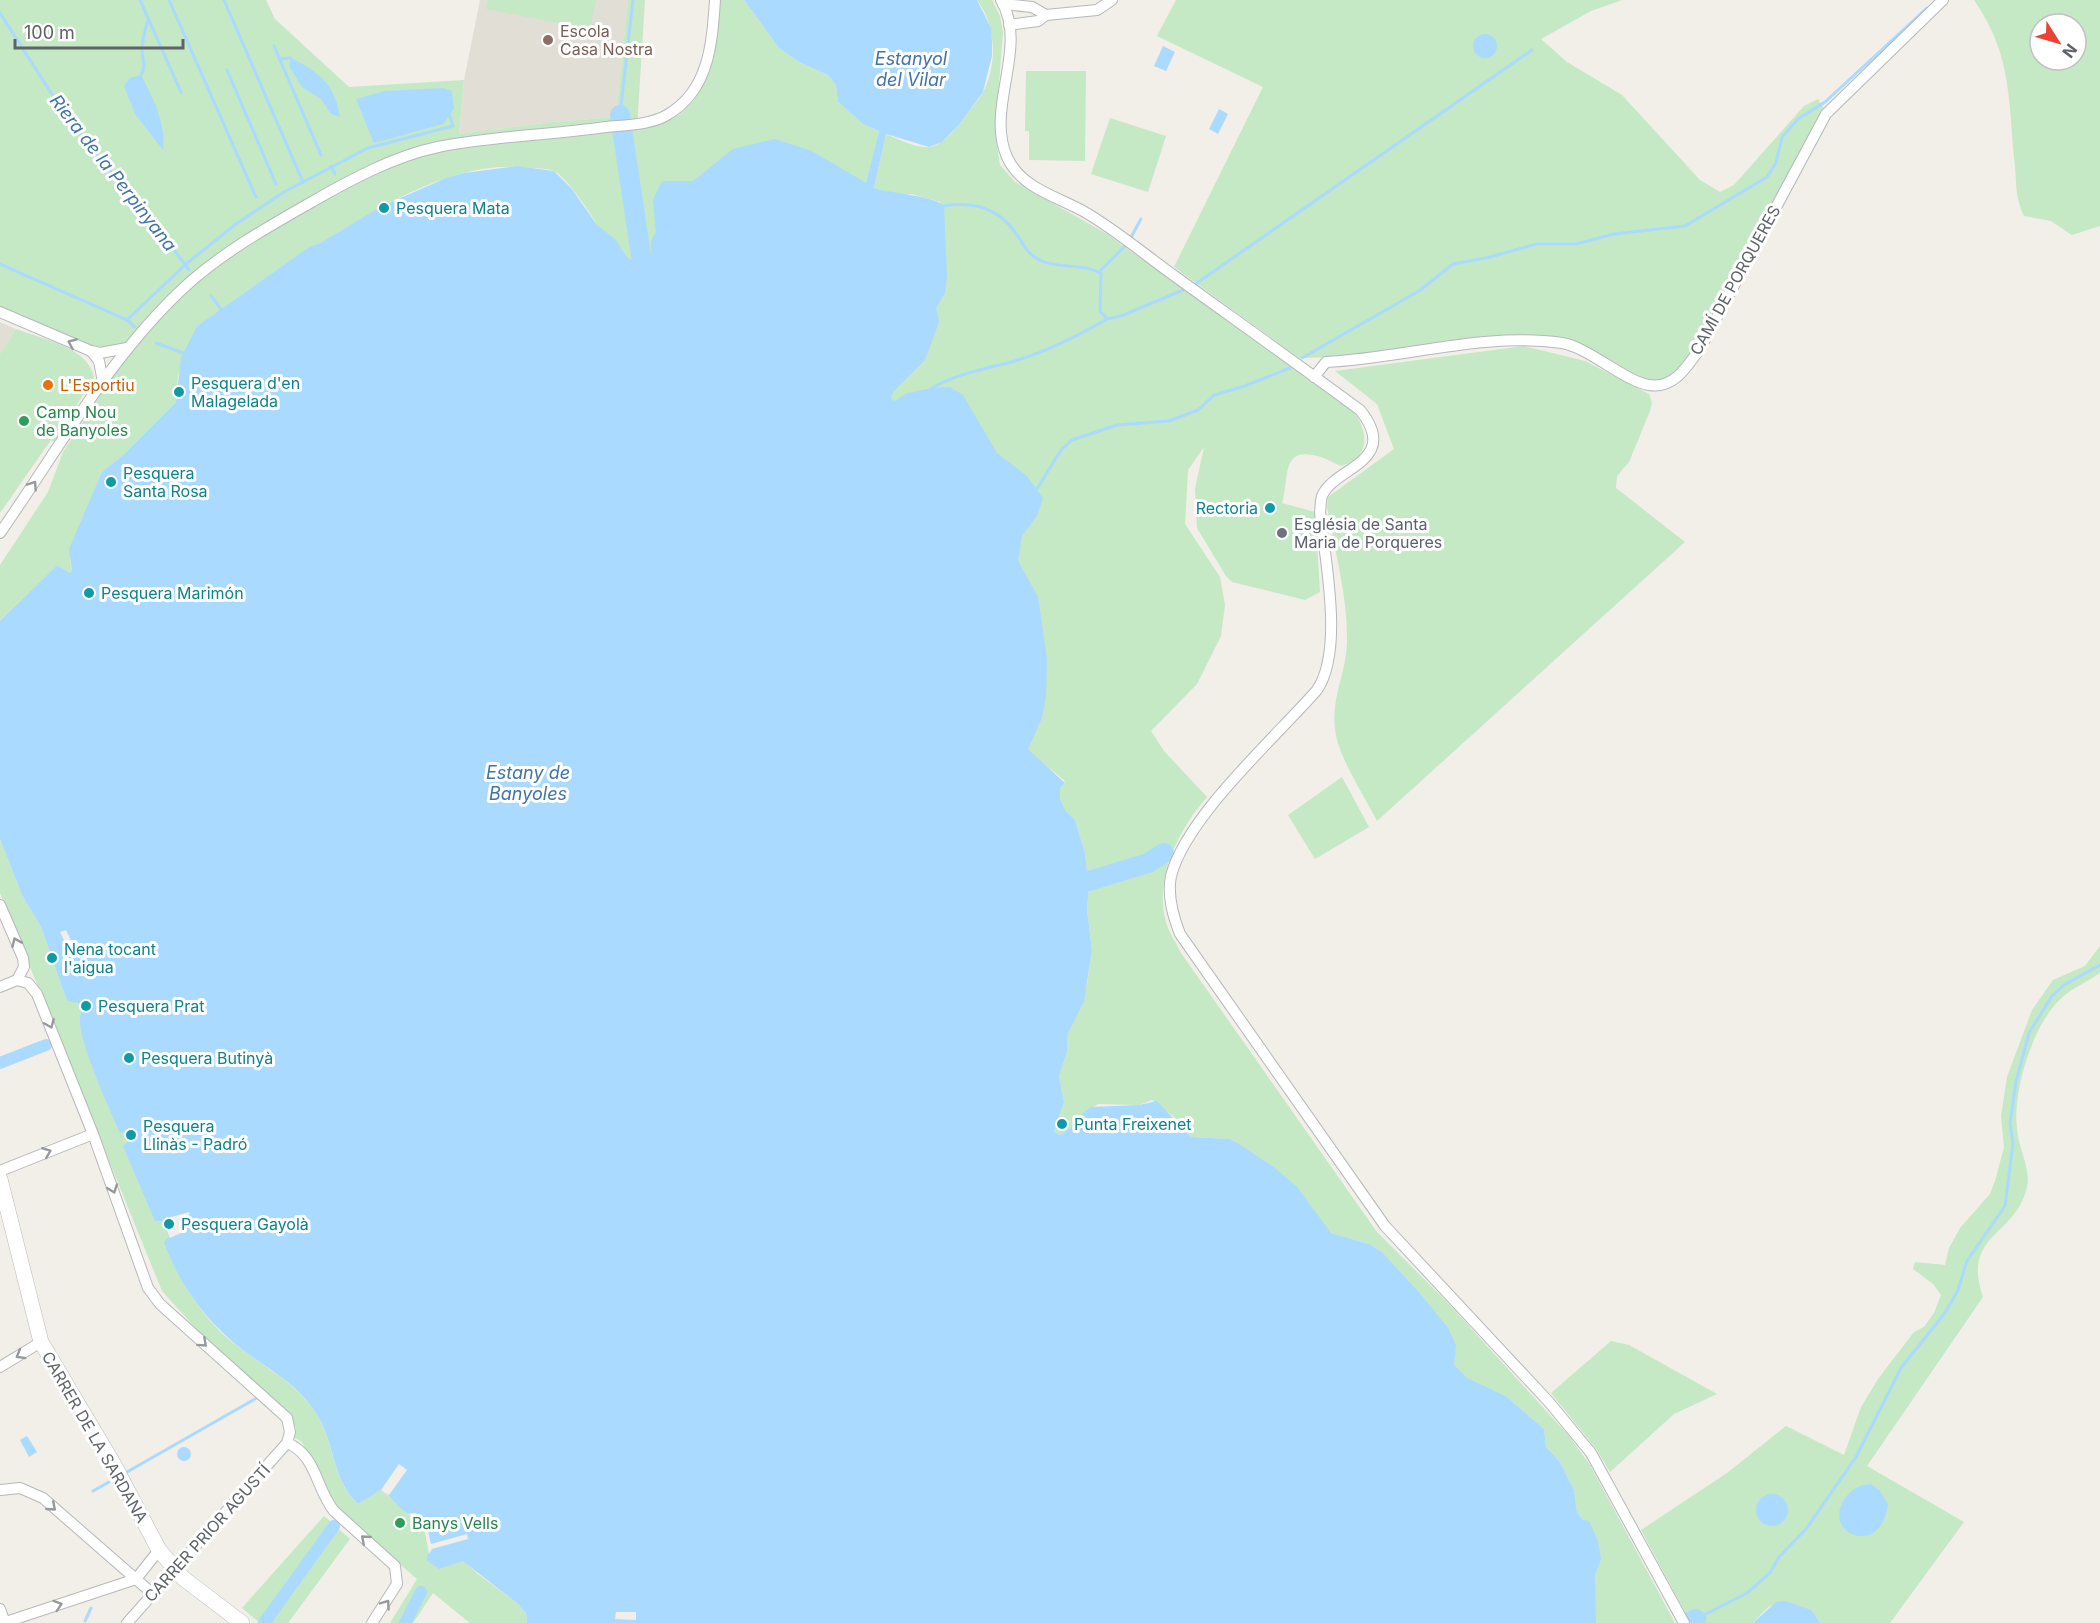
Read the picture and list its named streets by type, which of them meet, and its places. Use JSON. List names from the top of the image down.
{
  "streets": {
    "street": ["CAMÍ DE PORQUERES", "CARRER DE LA SARDANA", "CARRER PRIOR AGUSTÍ"]
  },
  "crossings": [
    ["CARRER DE LA SARDANA", "CARRER PRIOR AGUSTÍ"]
  ],
  "water": ["Estanyol del Vilar", "Riera de la Perpinyana", "Estany de Banyoles"],
  "places": [
    "Escola Casa Nostra",
    "Pesquera Mata",
    "L'Esportiu",
    "Pesquera d'en Malagelada",
    "Camp Nou de Banyoles",
    "Pesquera Santa Rosa",
    "Rectoria",
    "Església de Santa Maria de Porqueres",
    "Pesquera Marimón",
    "Nena tocant l'aigua",
    "Pesquera Prat",
    "Pesquera Butinyà",
    "Punta Freixenet",
    "Pesquera Llinàs - Padró",
    "Pesquera Gayolà",
    "Banys Vells"
  ],
  "scale_bar": "100 m",
  "north": "bottom right"
}
